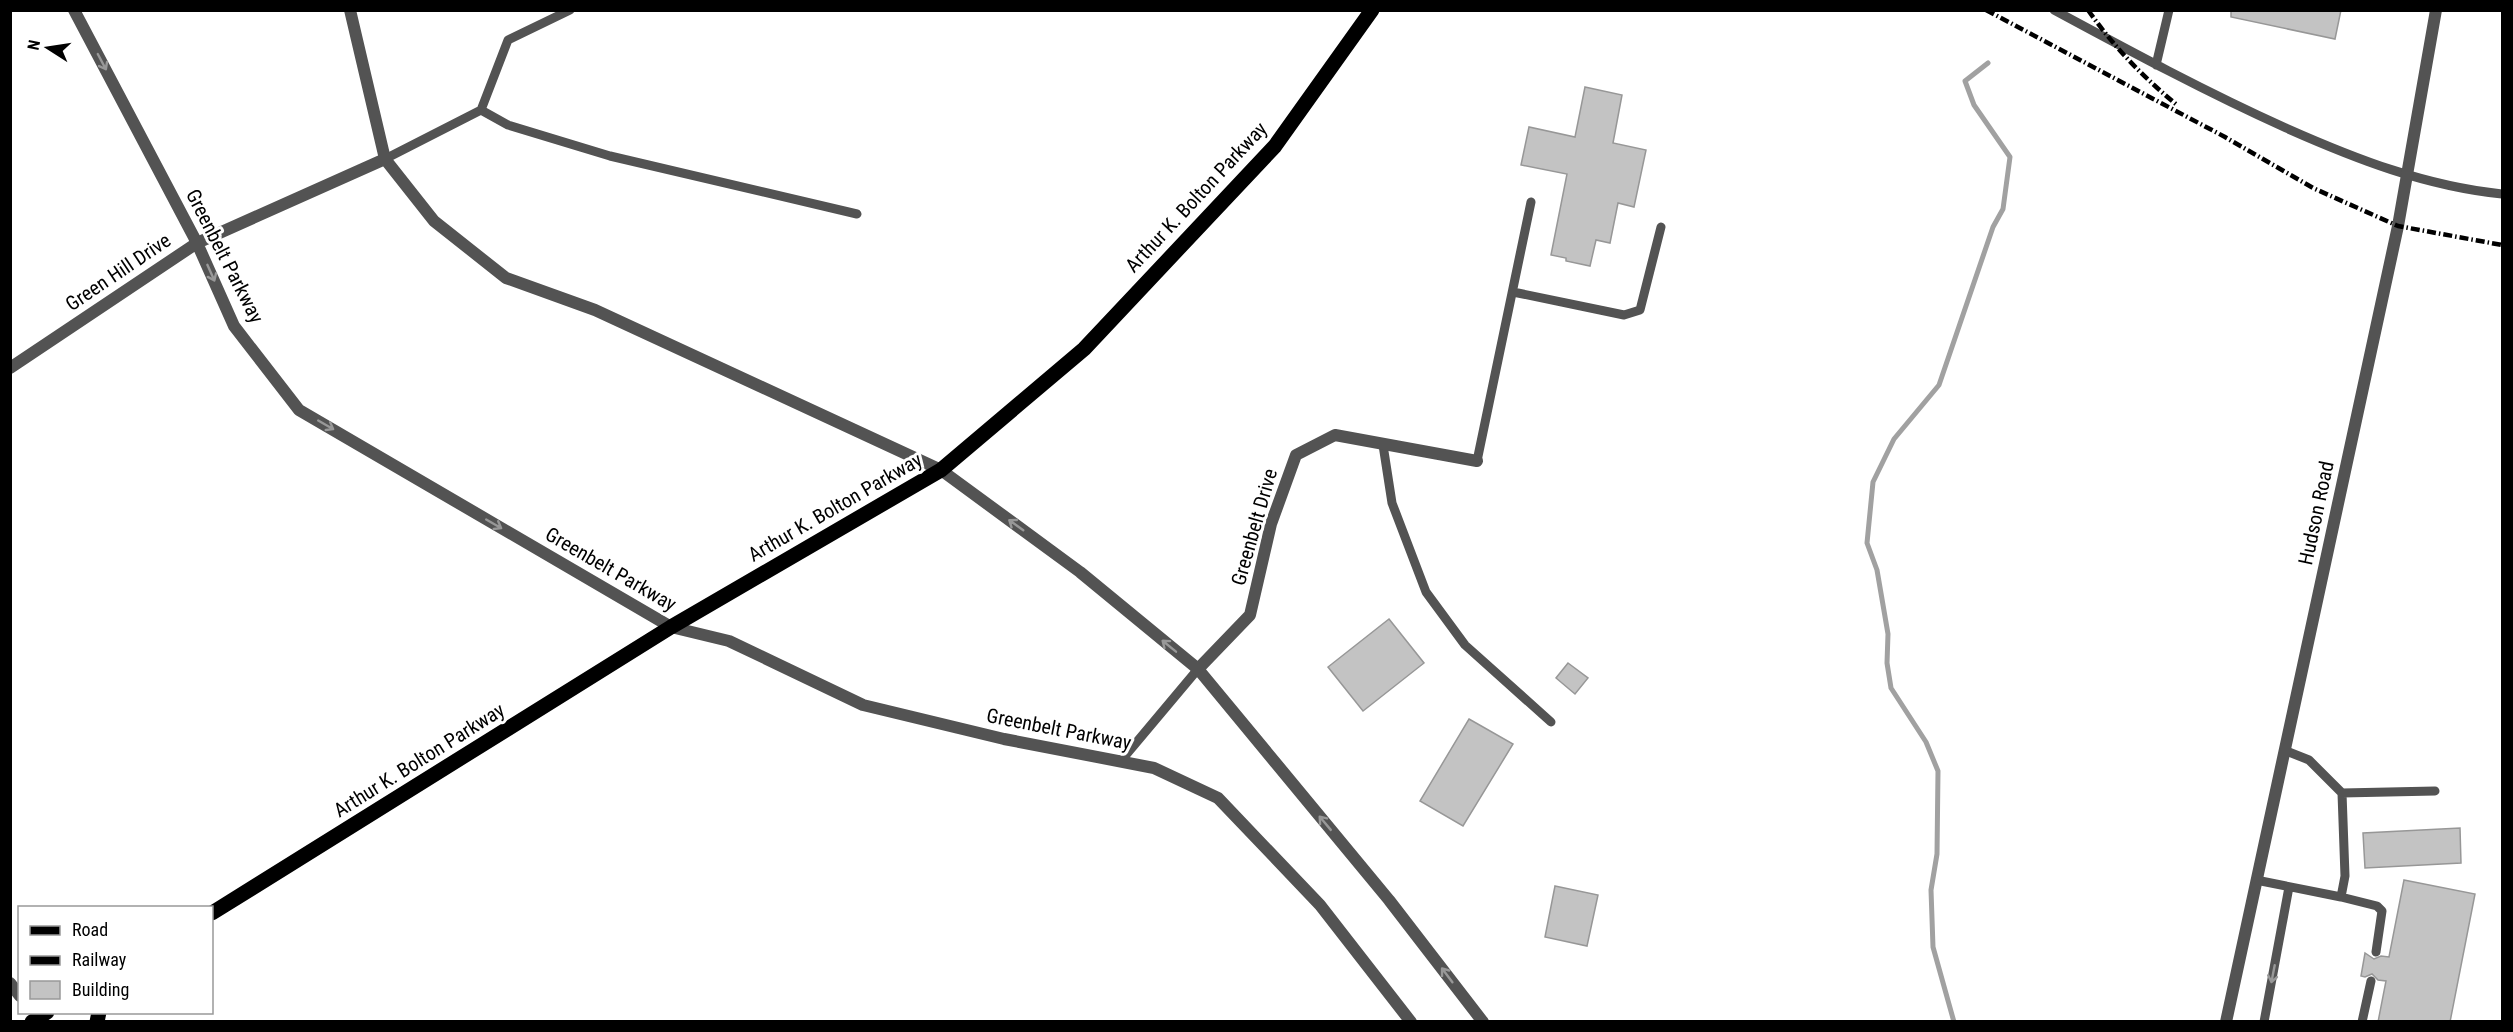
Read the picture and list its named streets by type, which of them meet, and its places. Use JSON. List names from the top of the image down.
{
  "streets": {
    "main road": ["Arthur K. Bolton Parkway"],
    "street": [
      "Greenbelt Parkway",
      "Green Hill Drive",
      "Hudson Road",
      "Greenbelt Drive"
    ]
  },
  "crossings": [
    ["Arthur K. Bolton Parkway", "Greenbelt Parkway"],
    ["Greenbelt Parkway", "Green Hill Drive"]
  ],
  "one_way": ["Greenbelt Parkway"],
  "legend": ["Road", "Railway", "Building"],
  "north": "left"
}
